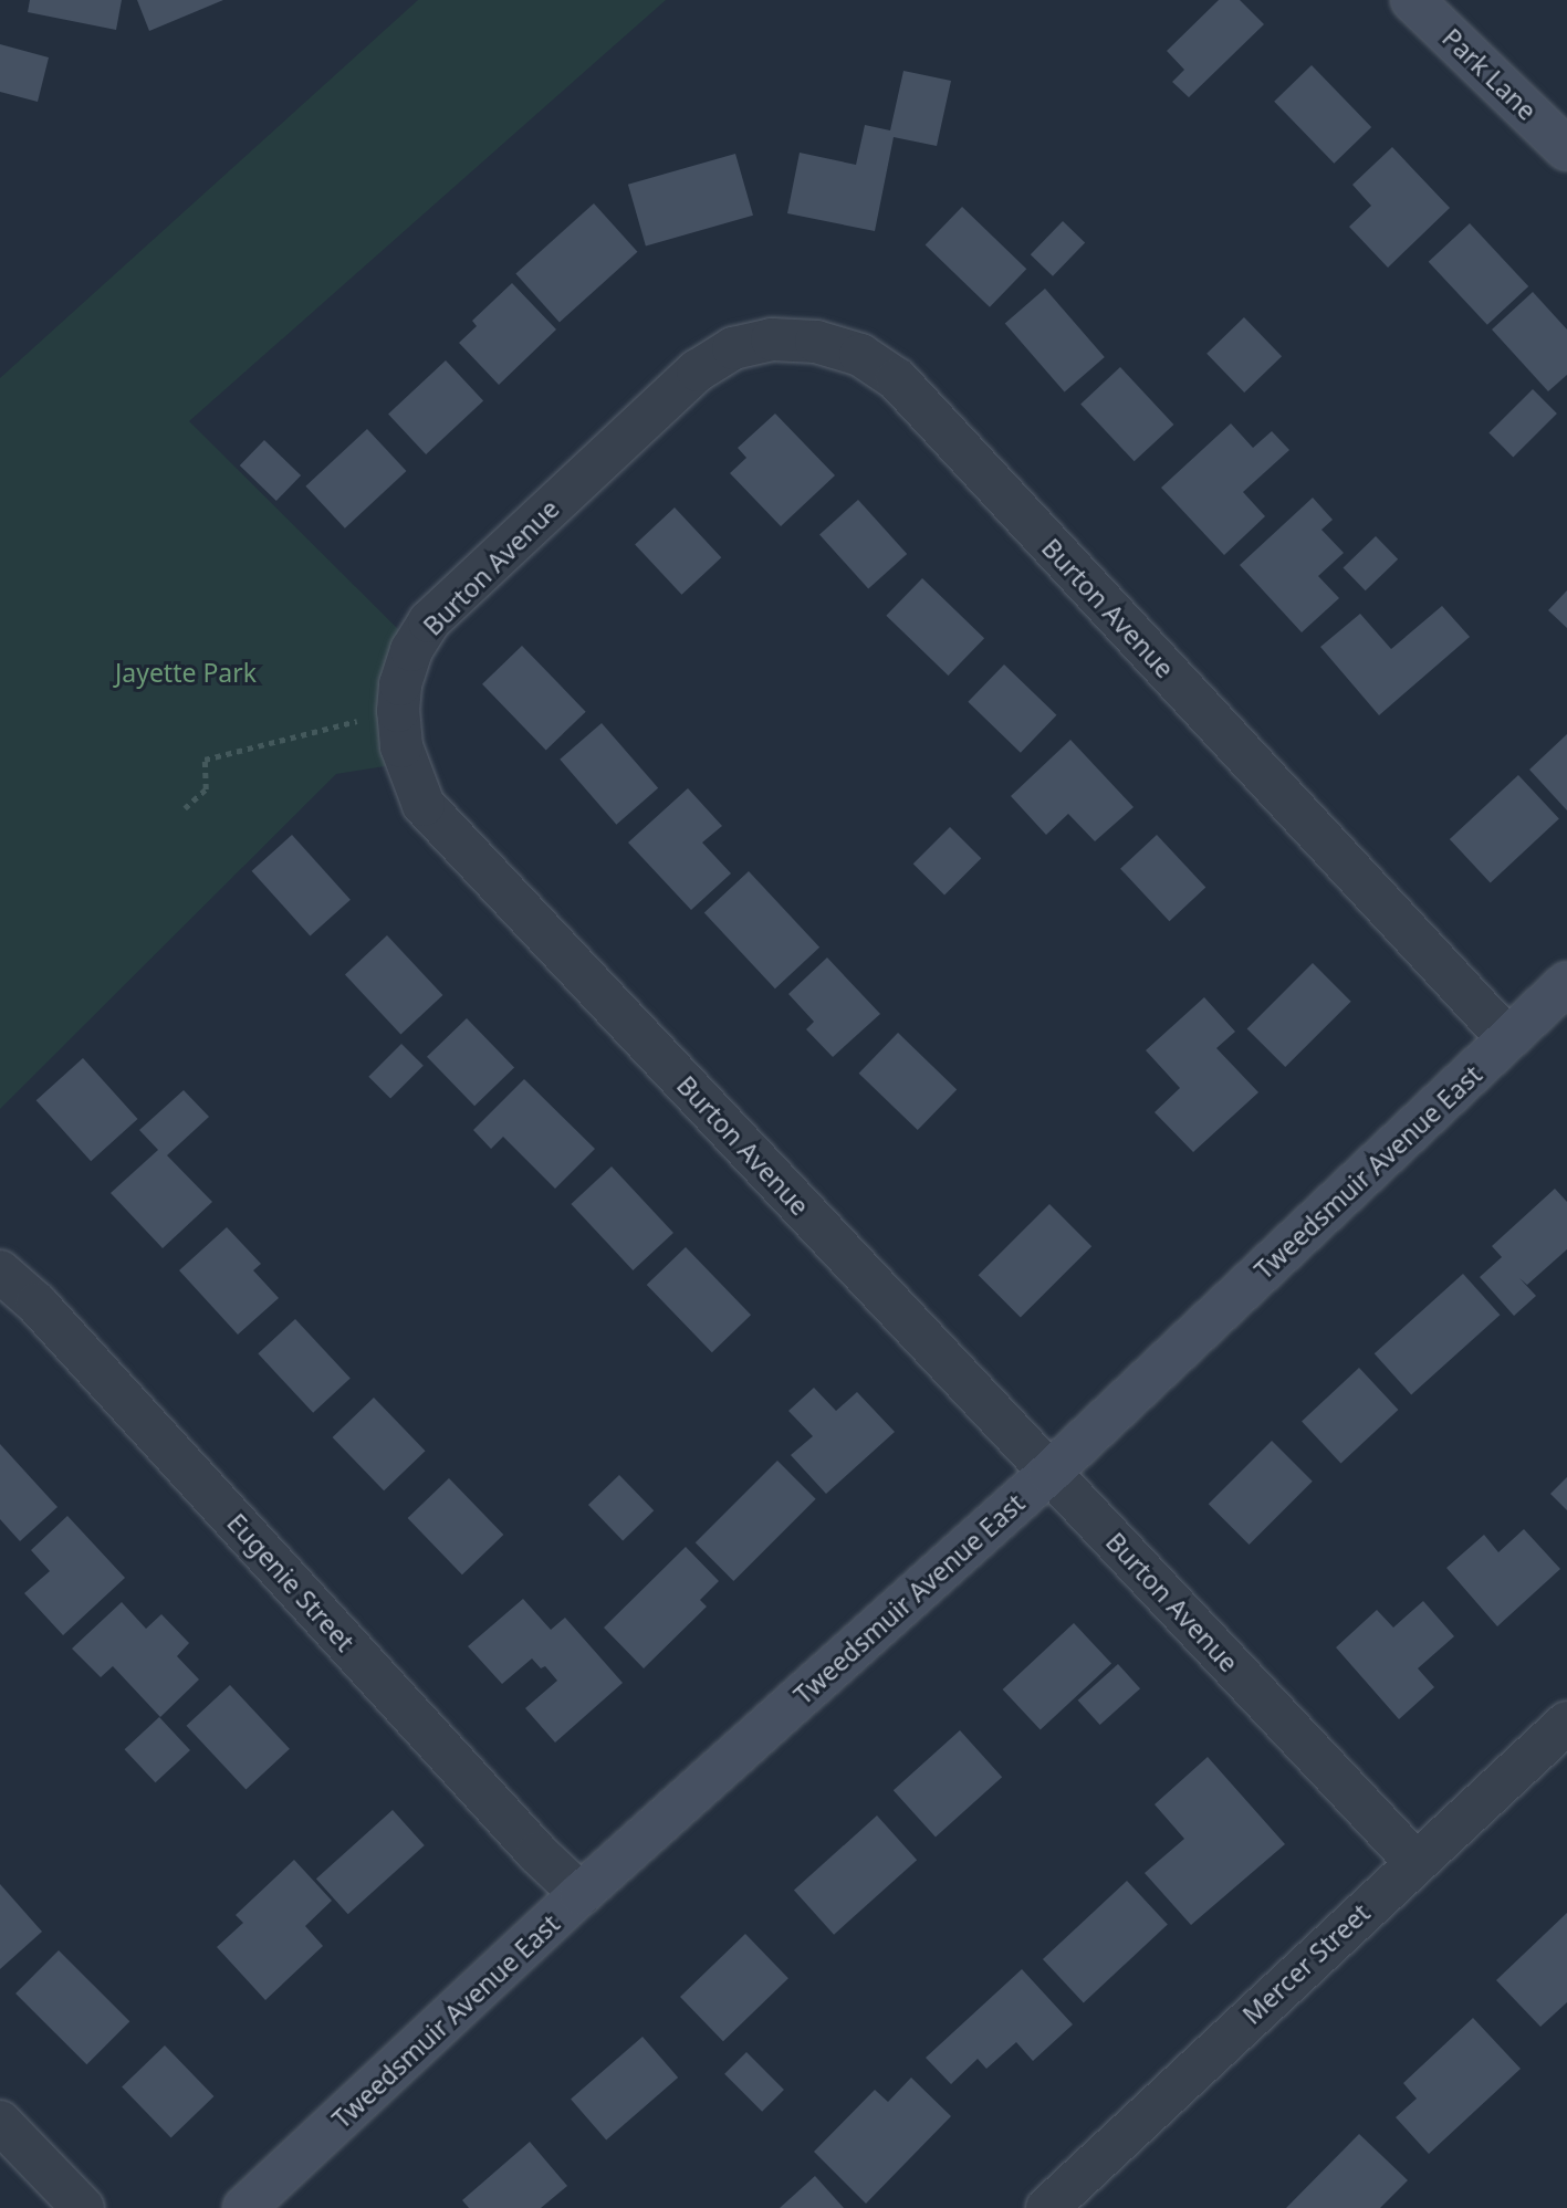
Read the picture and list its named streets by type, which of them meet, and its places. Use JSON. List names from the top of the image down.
{
  "streets": {
    "street": [
      "Park Lane",
      "Burton Avenue",
      "Tweedsmuir Avenue East",
      "Eugenie Street",
      "Mercer Street"
    ]
  },
  "crossings": [
    ["Burton Avenue", "Tweedsmuir Avenue East"],
    ["Burton Avenue", "Mercer Street"],
    ["Tweedsmuir Avenue East", "Eugenie Street"]
  ],
  "parks": ["Jayette Park"]
}
